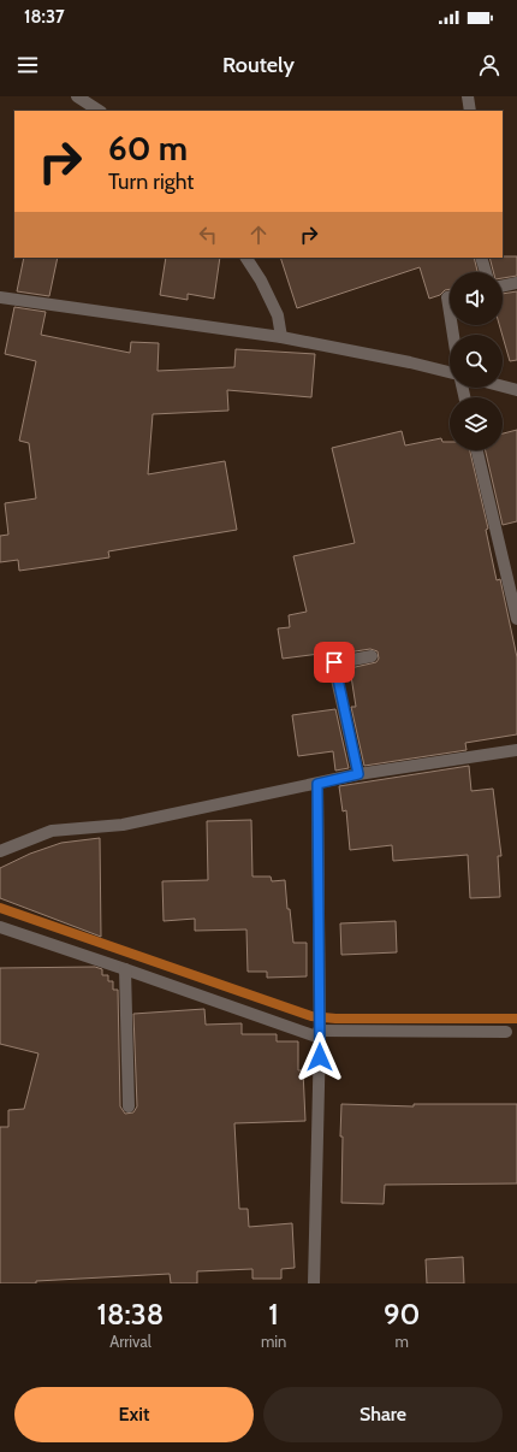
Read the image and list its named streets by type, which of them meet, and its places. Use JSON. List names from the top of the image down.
{
  "page": {
    "status": "18:37",
    "header": "Routely",
    "turn": ["60 m", "Turn right"],
    "eta": [
      "18:38",
      "Arrival",
      "1",
      "min",
      "90",
      "m"
    ],
    "buttons": ["Exit", "Share"]
  }
}
